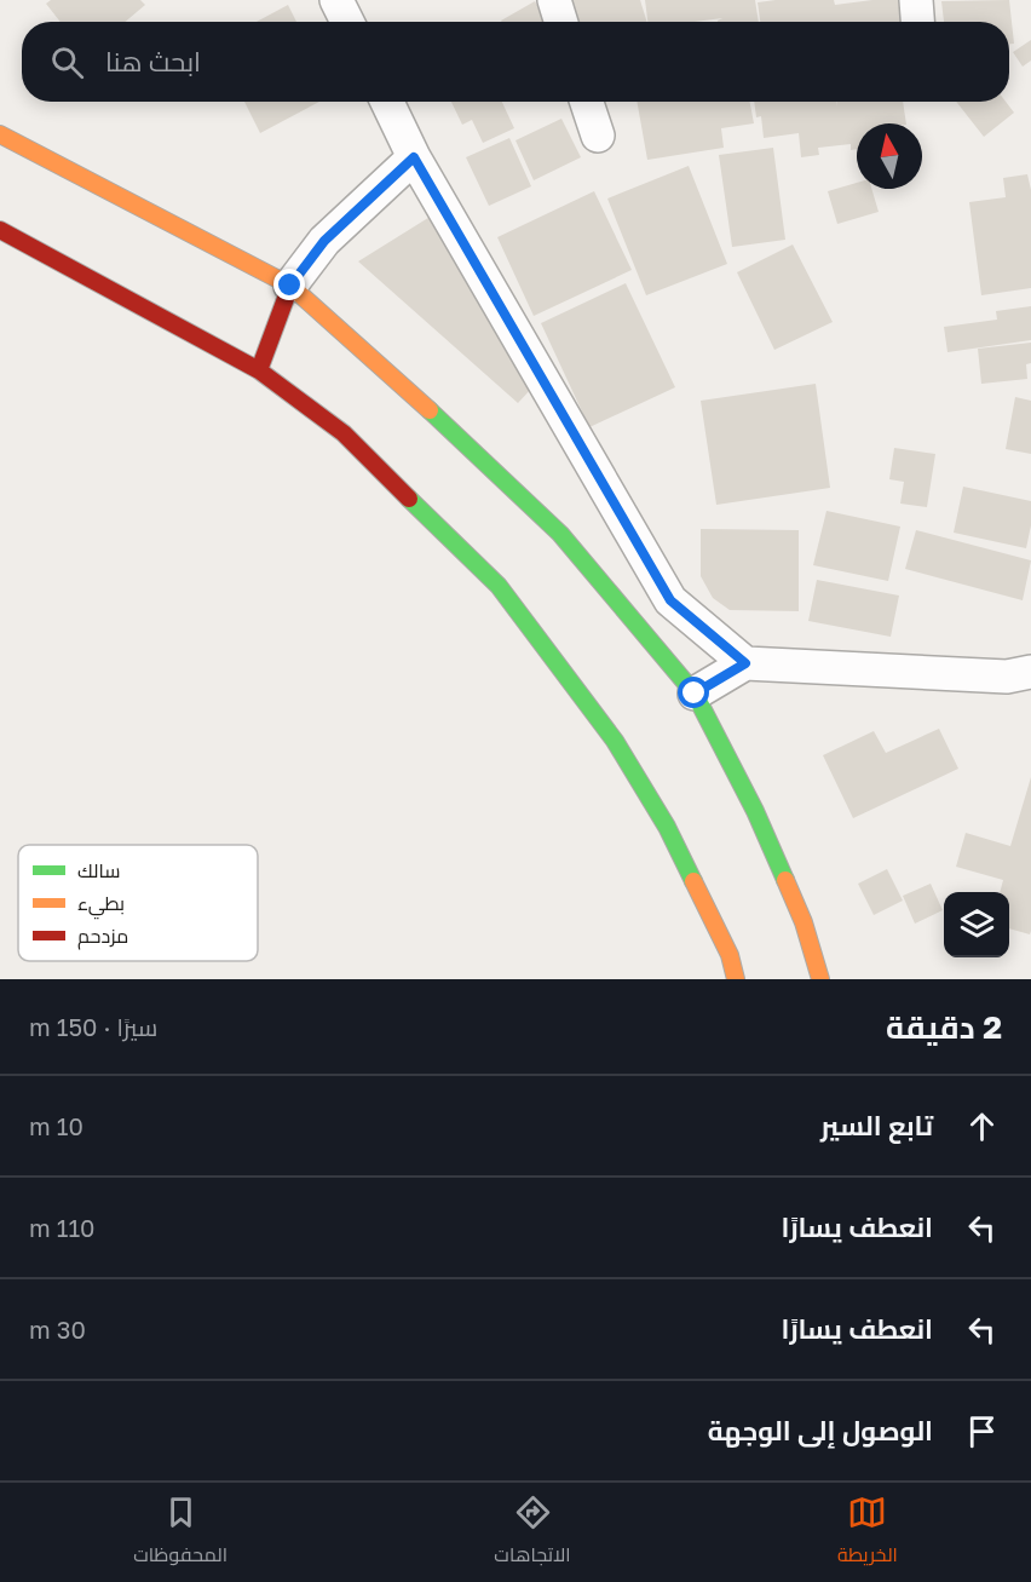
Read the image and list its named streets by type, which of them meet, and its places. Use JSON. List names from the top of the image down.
{
  "legend": ["سالك", "بطيء", "مزدحم"],
  "north": "top",
  "page": {
    "search": "ابحث هنا",
    "heading": ["2 دقيقة", "سيرًا · 150 m"],
    "list": [
      ["تابع السير", "10 m"],
      ["انعطف يسارًا", "110 m"],
      ["انعطف يسارًا", "30 m"],
      "الوصول إلى الوجهة"
    ],
    "nav": ["الخريطة", "الاتجاهات", "المحفوظات"]
  }
}
